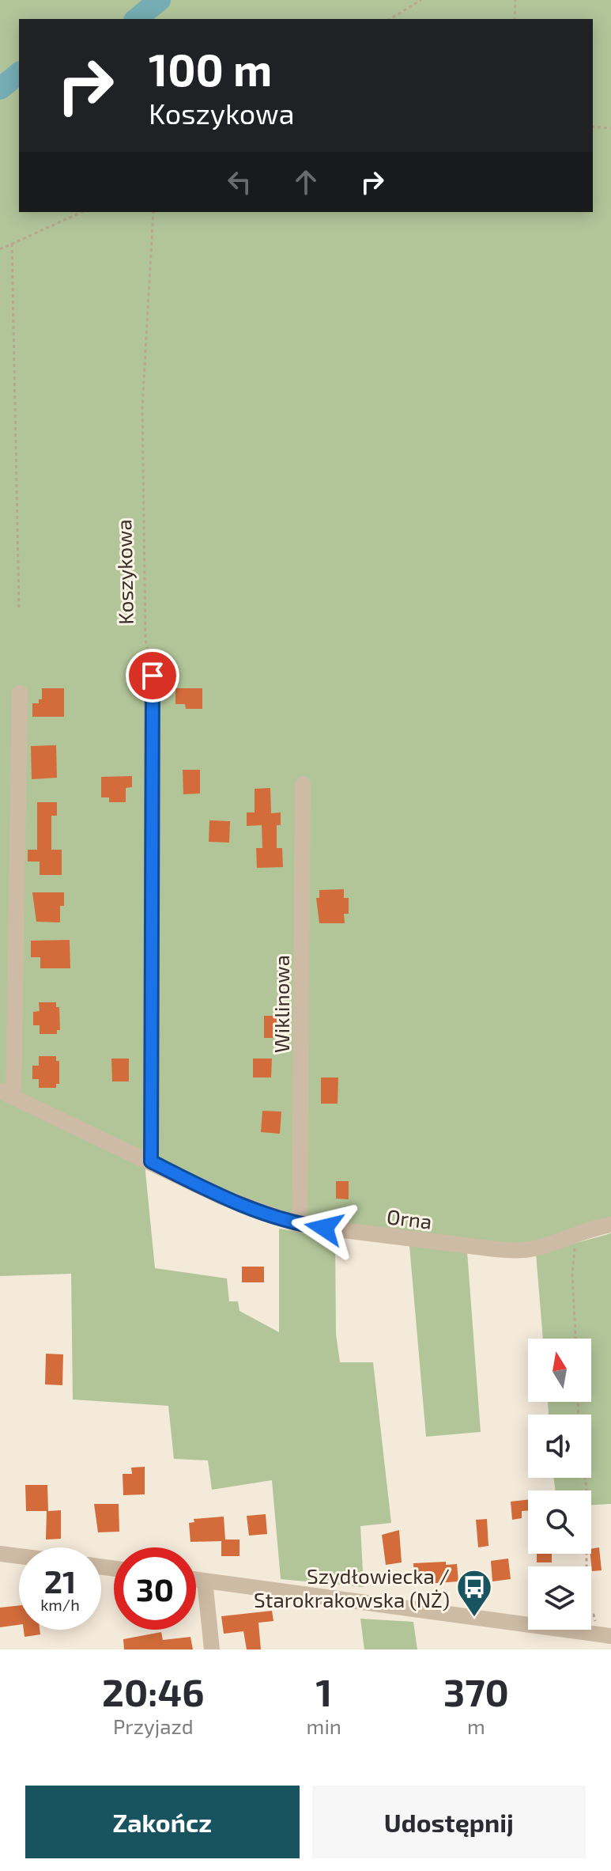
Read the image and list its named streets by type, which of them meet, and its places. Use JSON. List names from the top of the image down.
{
  "streets": {
    "street": ["Wiklinowa", "Orna"],
    "path": ["Koszykowa"]
  },
  "crossings": [
    ["Wiklinowa", "Orna"]
  ],
  "places": {
    "bus stop": ["Szydłowiecka / Starokrakowska (NŻ)"]
  },
  "north": "top",
  "page": {
    "turn": ["100 m", "Koszykowa"],
    "speed": "21 km/h",
    "limit": "30",
    "eta": [
      "20:46",
      "Przyjazd",
      "1",
      "min",
      "370",
      "m"
    ],
    "buttons": ["Zakończ", "Udostępnij"]
  }
}
